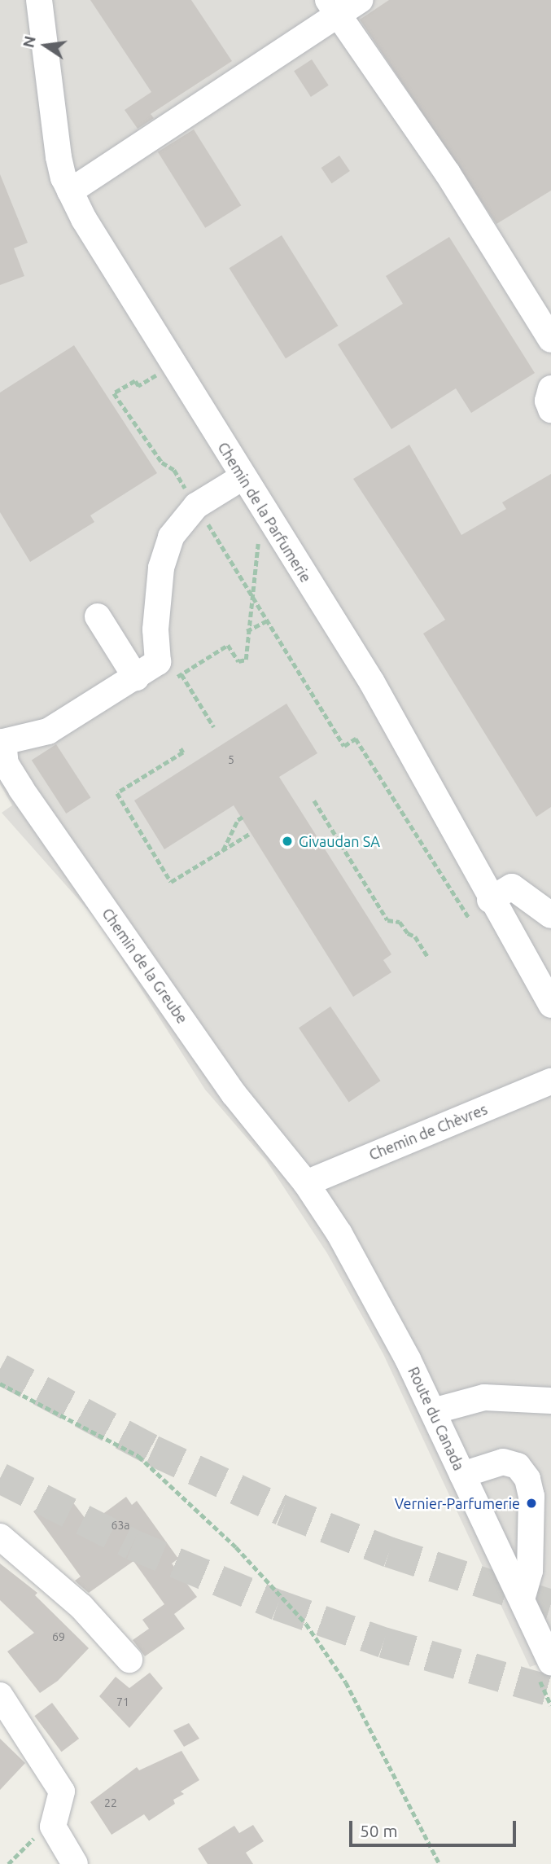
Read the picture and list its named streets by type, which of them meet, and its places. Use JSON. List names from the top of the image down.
{
  "streets": {
    "street": [
      "Chemin de la Parfumerie",
      "Chemin de la Greube",
      "Chemin de Chèvres",
      "Route du Canada"
    ]
  },
  "crossings": [
    ["Chemin de la Greube", "Chemin de Chèvres"],
    ["Chemin de la Greube", "Route du Canada"],
    ["Chemin de Chèvres", "Route du Canada"]
  ],
  "places": ["Givaudan SA", "Vernier-Parfumerie"],
  "house_numbers": [
    "5",
    "63a",
    "69",
    "71",
    "22"
  ],
  "scale_bar": "50 m",
  "north": "left"
}
